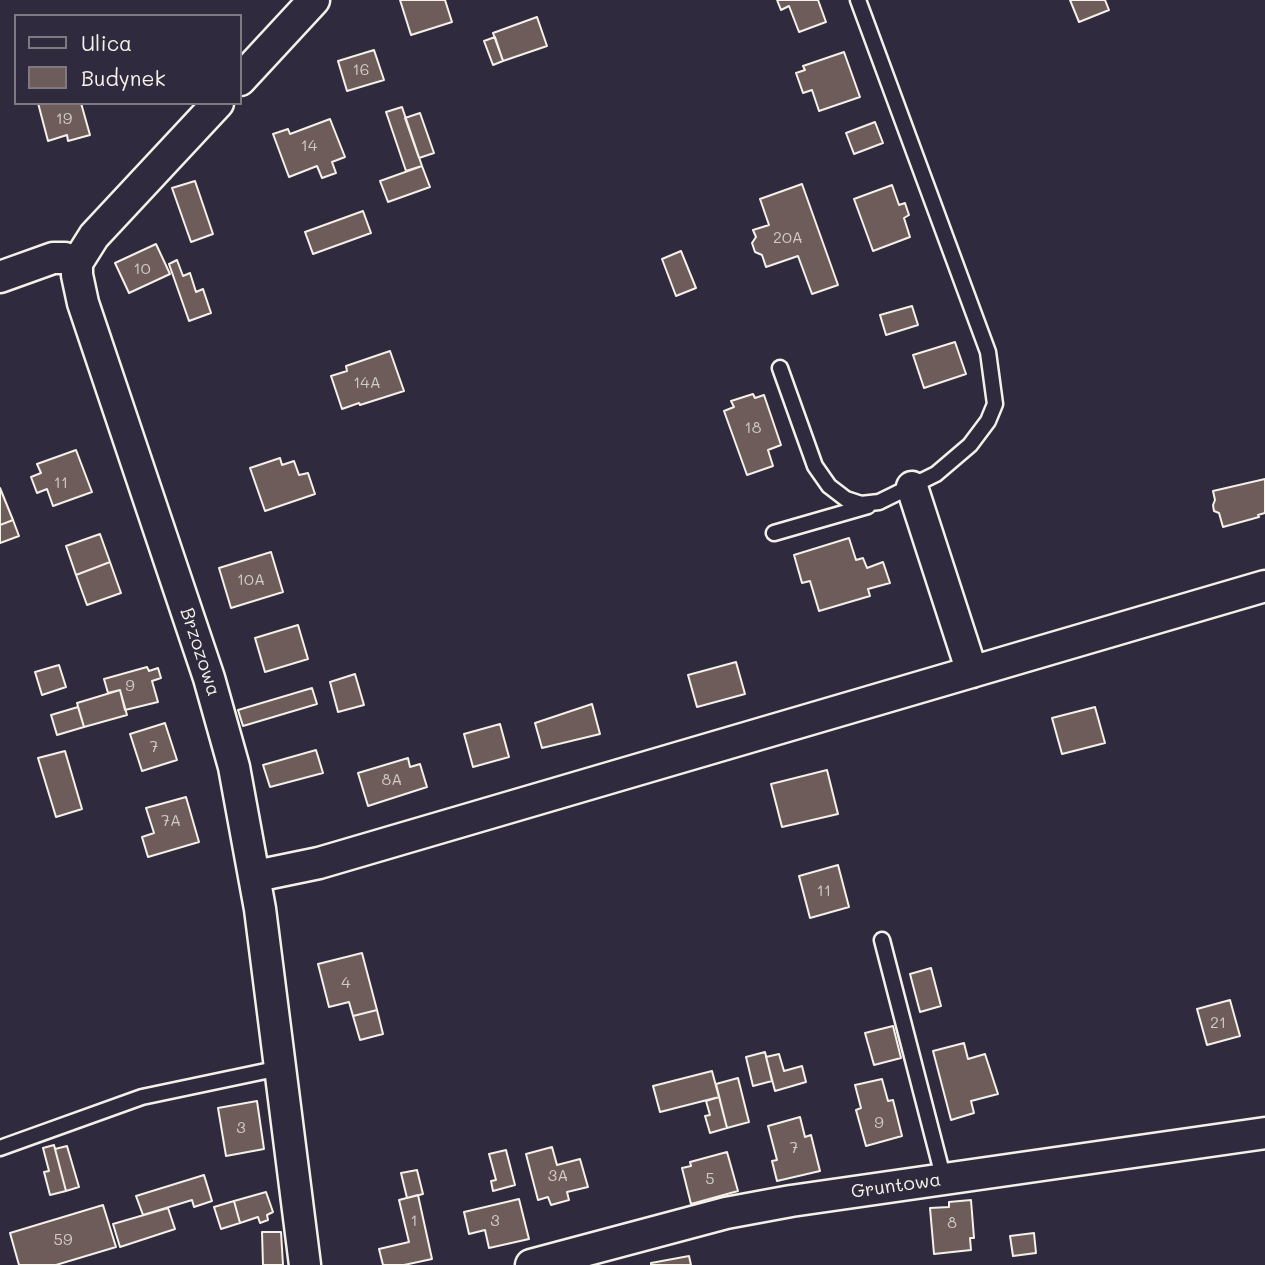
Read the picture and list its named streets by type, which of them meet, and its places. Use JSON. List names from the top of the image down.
{
  "streets": {
    "street": ["Brzozowa", "Gruntowa"]
  },
  "house_numbers": [
    "16",
    "19",
    "14",
    "20A",
    "10",
    "14A",
    "18",
    "11",
    "10A",
    "9",
    "7",
    "8A",
    "7A",
    "11",
    "4",
    "21",
    "9",
    "3",
    "7",
    "3A",
    "5",
    "1",
    "3",
    "8",
    "59"
  ],
  "legend": ["Ulica", "Budynek"]
}
